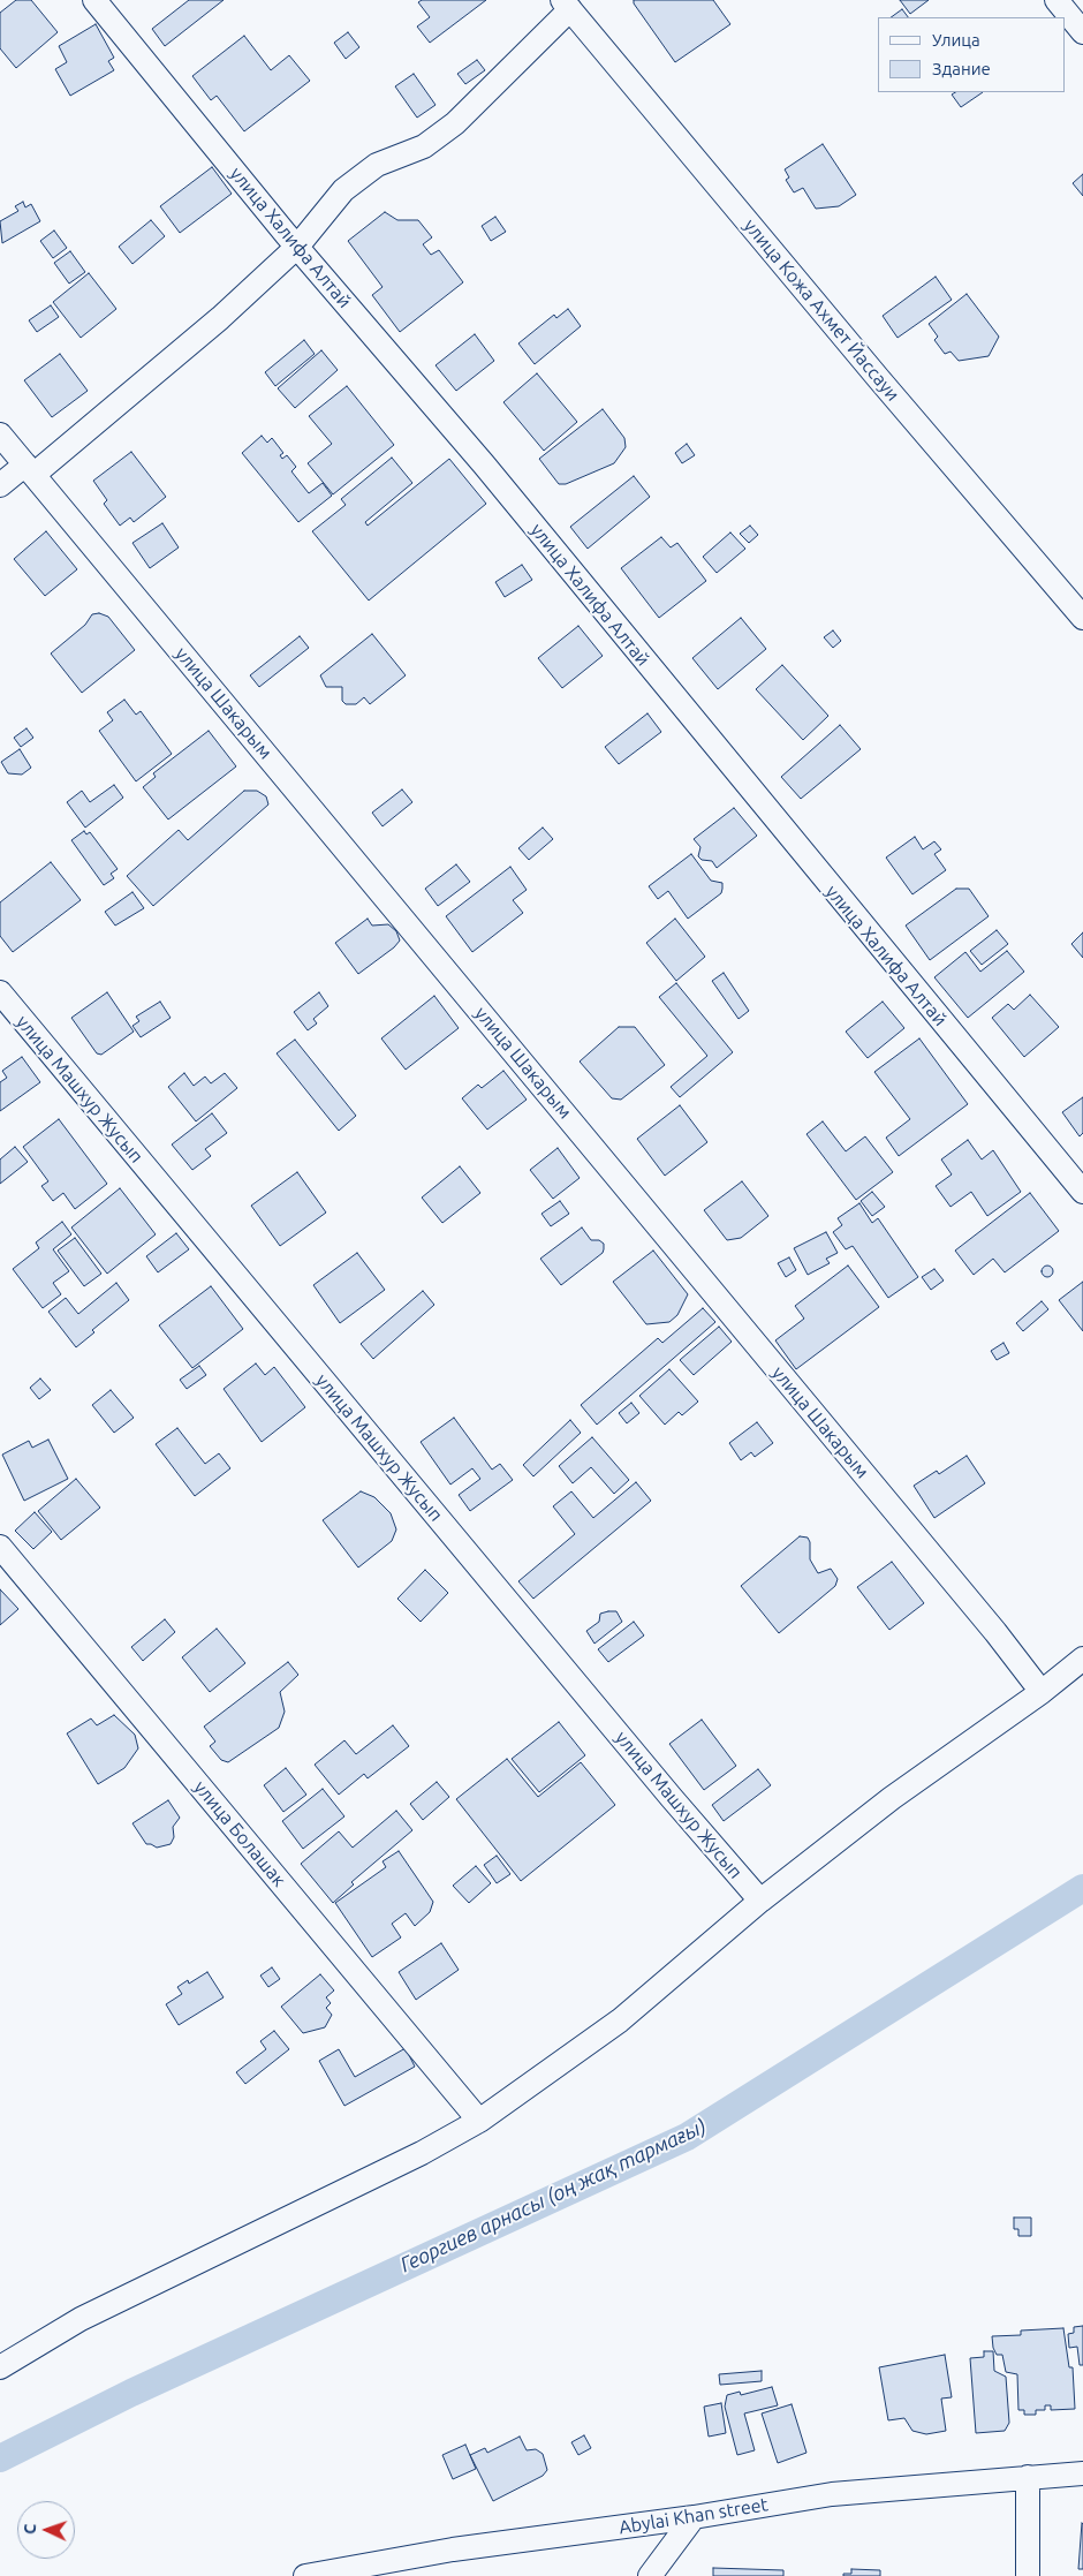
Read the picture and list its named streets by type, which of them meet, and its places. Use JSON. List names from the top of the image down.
{
  "streets": {
    "street": [
      "улица Халифа Алтай",
      "улица Кожа Ахмет Йассауи",
      "улица Шакарым",
      "улица Машхур Жусып",
      "улица Болашак",
      "Abylai Khan street"
    ]
  },
  "water": ["Георгиев арнасы (оң жақ тармағы)"],
  "legend": ["Улица", "Здание"],
  "north": "left"
}
